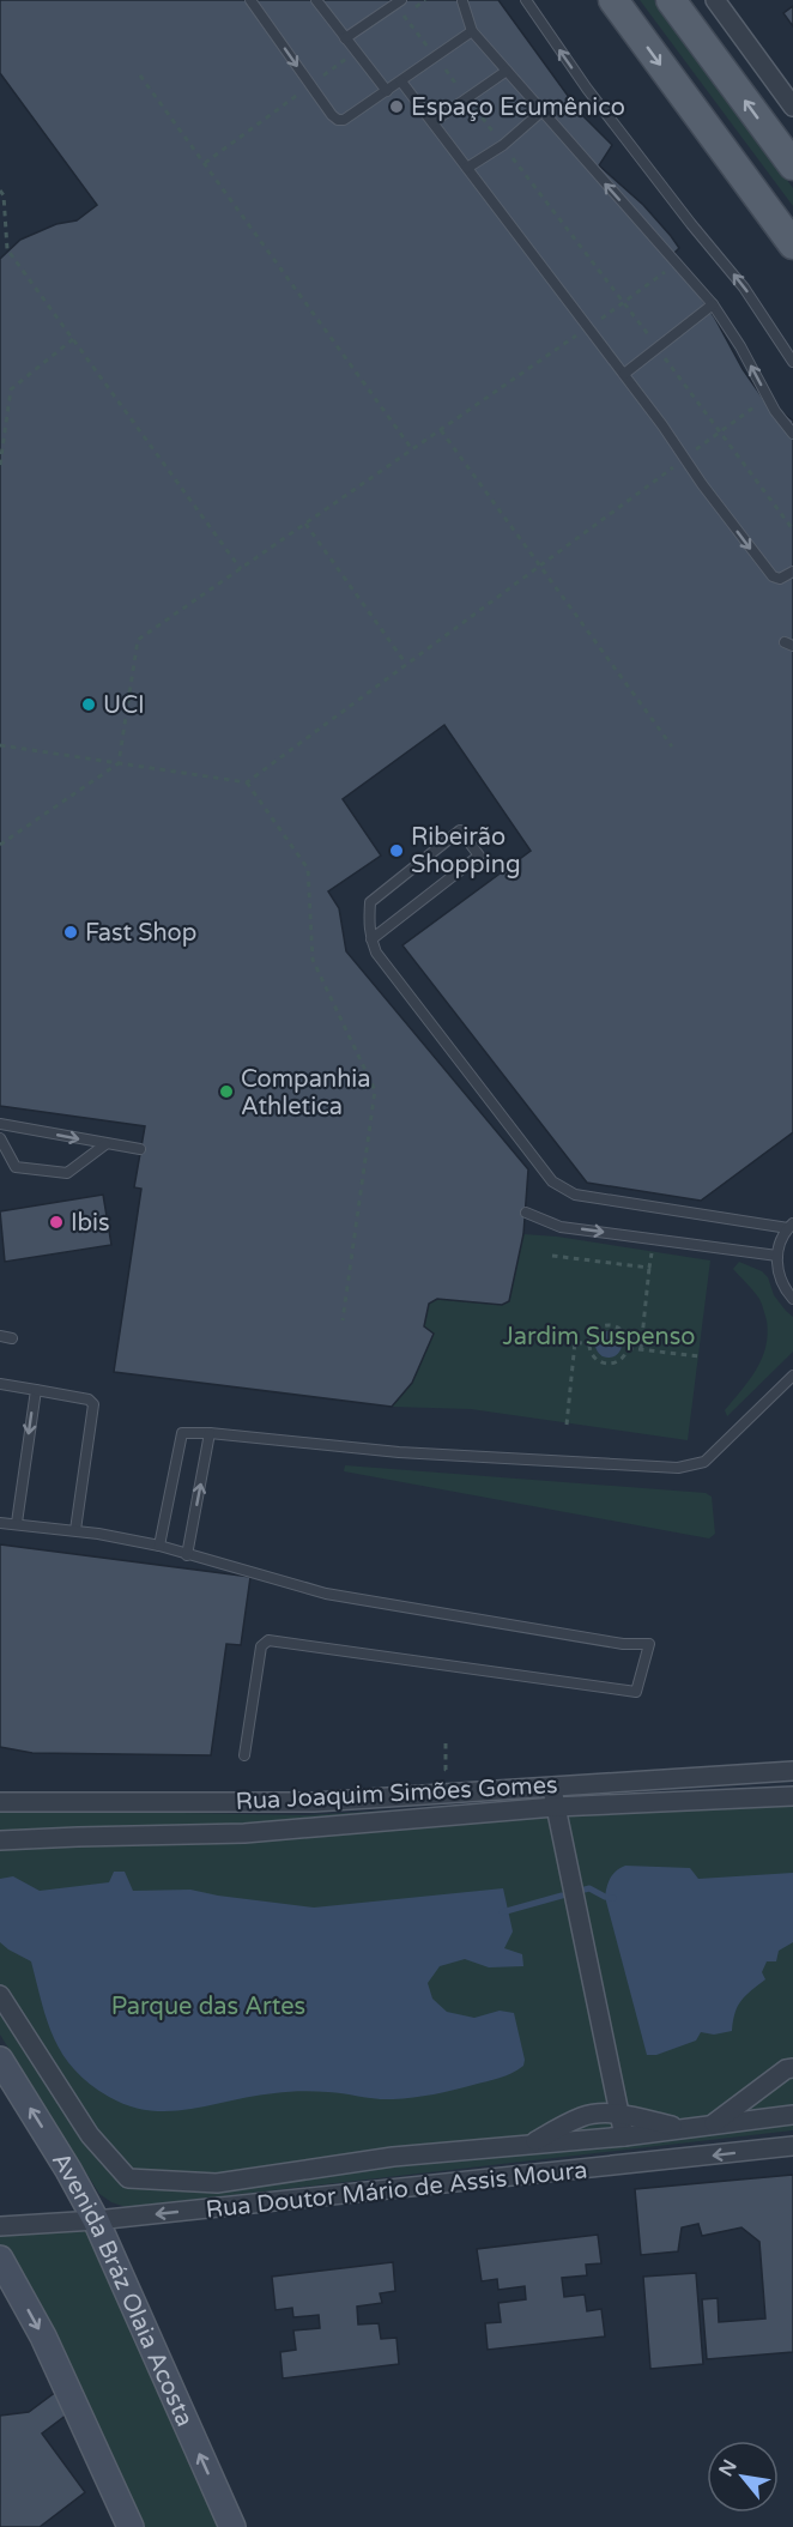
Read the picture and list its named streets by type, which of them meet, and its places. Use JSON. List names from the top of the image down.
{
  "streets": {
    "street": ["Rua Joaquim Simões Gomes", "Rua Doutor Mário de Assis Moura", "Avenida Bráz Olaia Acosta"]
  },
  "crossings": [
    ["Rua Doutor Mário de Assis Moura", "Avenida Bráz Olaia Acosta"]
  ],
  "parks": ["Jardim Suspenso", "Parque das Artes"],
  "places": [
    "Espaço Ecumênico",
    "UCI",
    "Ribeirão Shopping",
    "Fast Shop",
    "Companhia Athletica",
    "Ibis"
  ],
  "north": "top left"
}
